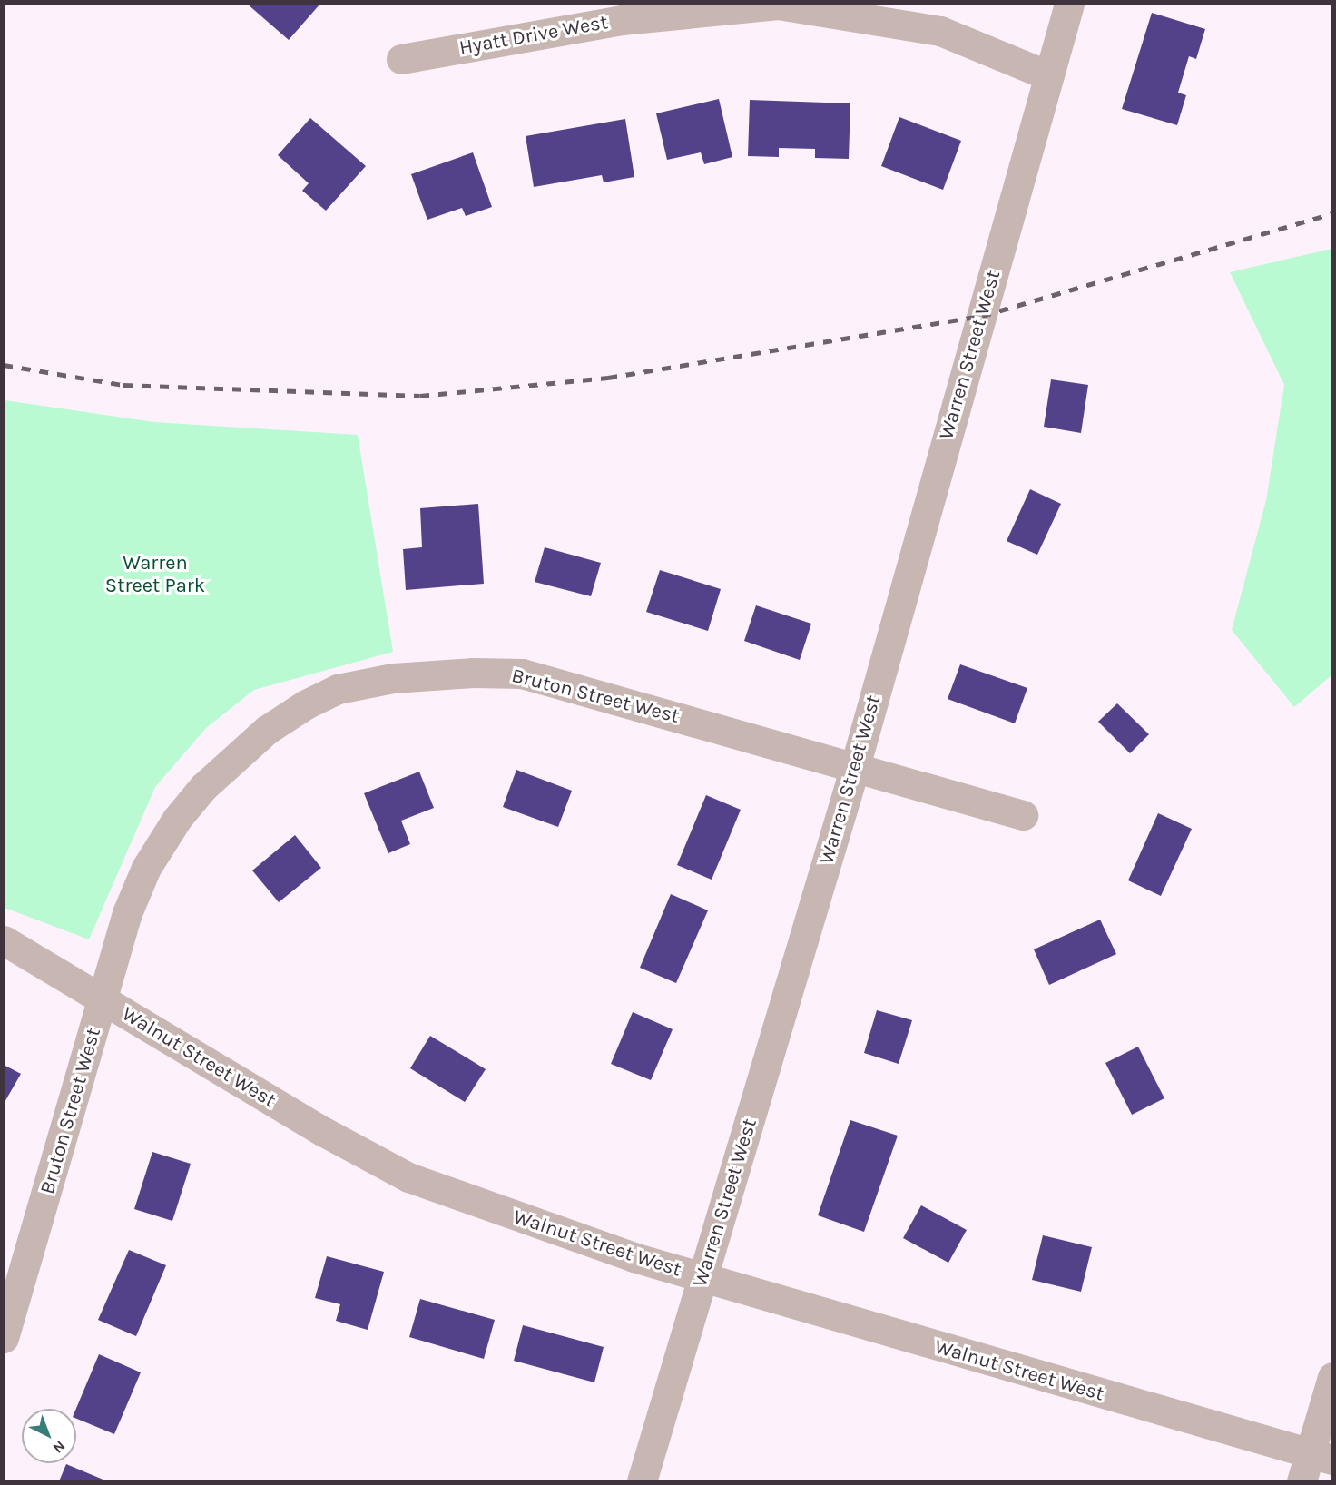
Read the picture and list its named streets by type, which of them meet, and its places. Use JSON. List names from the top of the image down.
{
  "streets": {
    "street": [
      "Hyatt Drive West",
      "Warren Street West",
      "Bruton Street West",
      "Walnut Street West"
    ]
  },
  "crossings": [
    ["Hyatt Drive West", "Warren Street West"],
    ["Warren Street West", "Bruton Street West"],
    ["Warren Street West", "Walnut Street West"],
    ["Bruton Street West", "Walnut Street West"]
  ],
  "parks": ["Warren Street Park"],
  "north": "bottom right"
}
